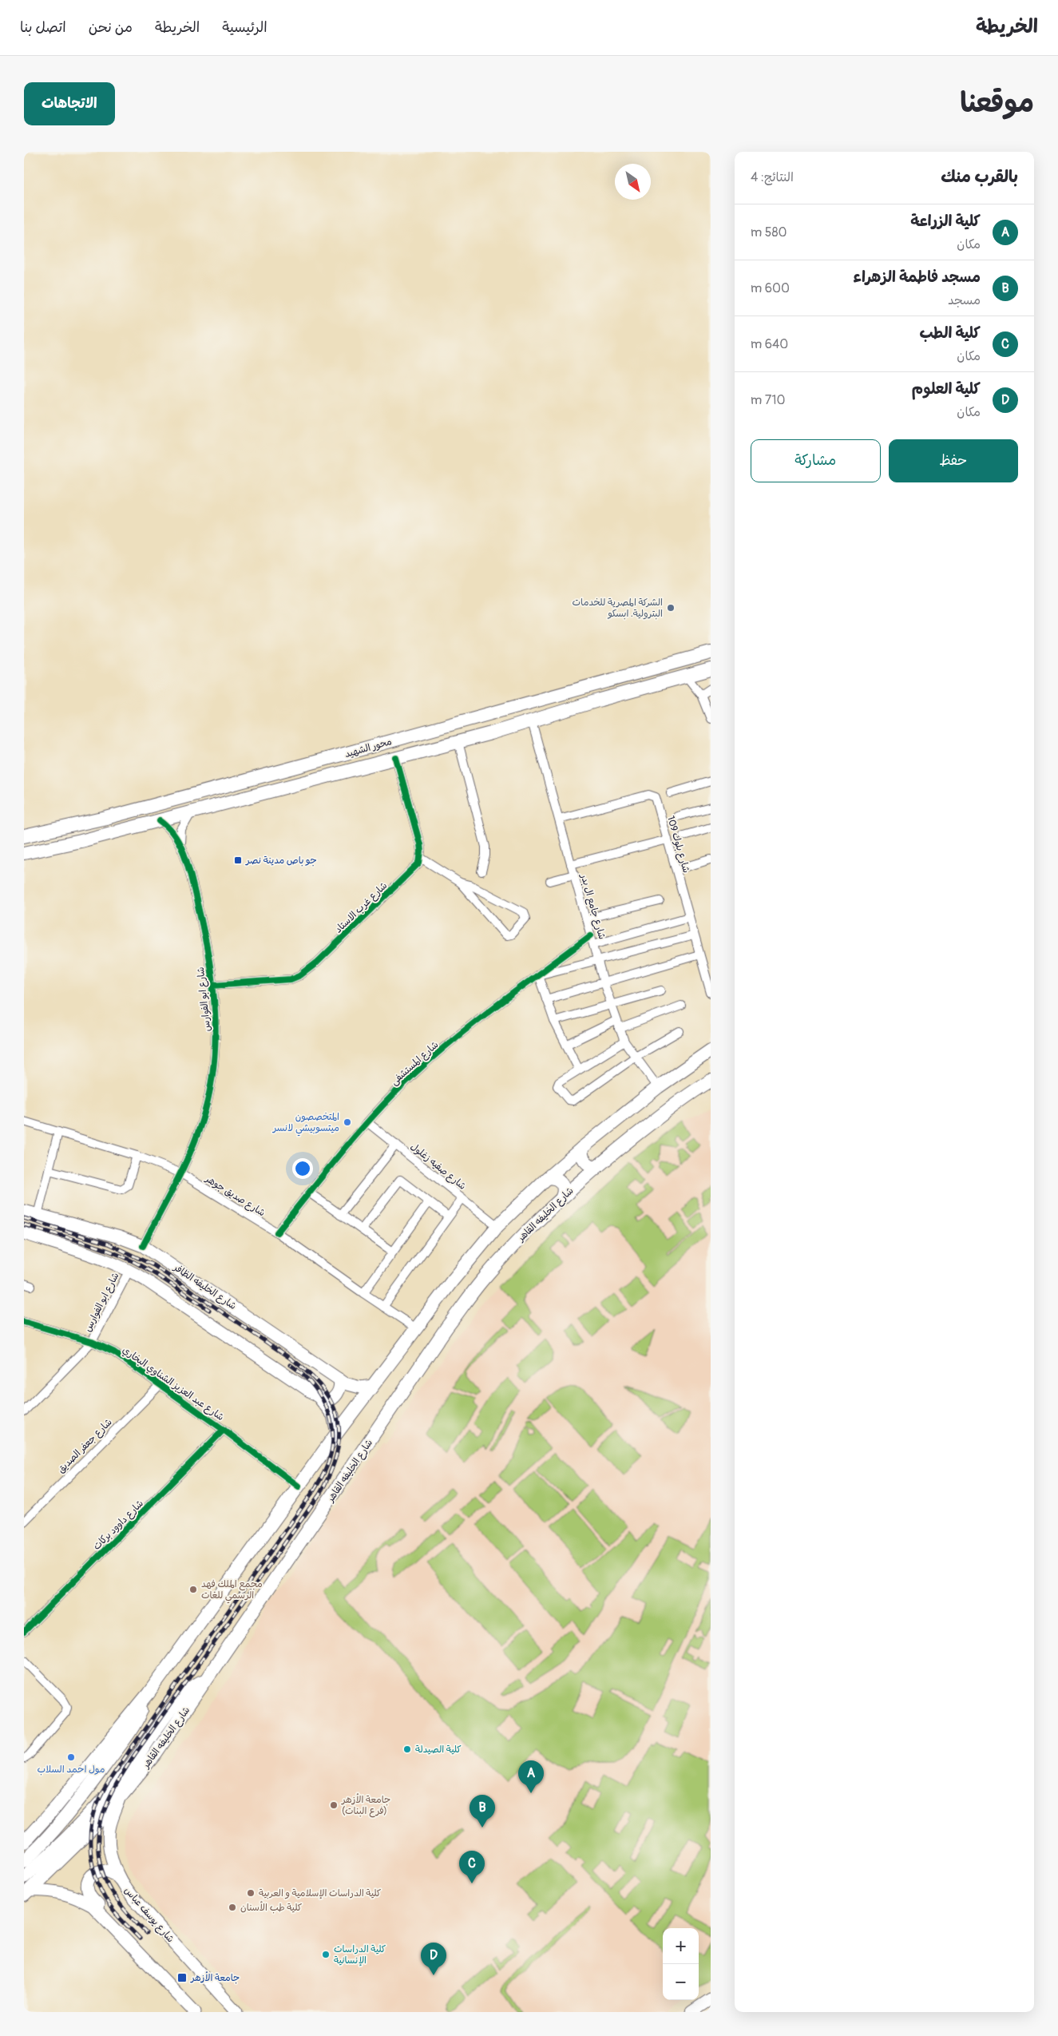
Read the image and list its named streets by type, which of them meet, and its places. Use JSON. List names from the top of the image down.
{
  "streets": {
    "main road": ["محور الشهيد", "شارع الخليفه القاهر"],
    "street": [
      "شارع بلوك 109",
      "شارع جامع ال بدر",
      "شارع غرب الاستاد",
      "شارع ابو الفوارس",
      "شارع المستشفى",
      "شارع صفيه زغلول",
      "شارع صديق جوهر",
      "شارع الخليفه الظافر",
      "شارع عبد العزيز الشناوي البخاري",
      "شارع جعفر الصديق",
      "شارع داوود بركات",
      "شارع يوسف عباس"
    ]
  },
  "crossings": [
    ["محور الشهيد", "شارع جامع ال بدر"],
    ["محور الشهيد", "شارع ابو الفوارس"],
    ["شارع بلوك 109", "شارع جامع ال بدر"],
    ["شارع جامع ال بدر", "شارع المستشفى"],
    ["شارع غرب الاستاد", "شارع ابو الفوارس"],
    ["شارع ابو الفوارس", "شارع صديق جوهر"],
    ["شارع ابو الفوارس", "شارع الخليفه الظافر"],
    ["شارع ابو الفوارس", "شارع عبد العزيز الشناوي البخاري"],
    ["شارع المستشفى", "شارع صفيه زغلول"],
    ["شارع المستشفى", "شارع صديق جوهر"],
    ["شارع الخليفه القاهر", "شارع يوسف عباس"],
    ["شارع عبد العزيز الشناوي البخاري", "شارع جعفر الصديق"],
    ["شارع عبد العزيز الشناوي البخاري", "شارع داوود بركات"]
  ],
  "places": {
    "other": [
      "الشركة المصرية للخدمات البترولية. ابسكو",
      "المتخصصون ميتسوبيشي لانسر",
      "مجمع الملك فهد الرسمي للغات",
      "كلية الصيدلة",
      "مول احمد السلاب",
      "جامعة الأزهر (فرع البنات)",
      "كلية الدراسات الإسلامية و العربية",
      "كلية طب الأسنان",
      "كلية الدراسات الإنسانية"
    ],
    "transit": ["جو باص مدينة نصر", "جامعة الأزهر"]
  },
  "north": "bottom right",
  "page": {
    "header": "الخريطة",
    "nav": [
      "الرئيسية",
      "الخريطة",
      "من نحن",
      "اتصل بنا"
    ],
    "title": "موقعنا",
    "buttons": [
      "الاتجاهات",
      ["حفظ", "مشاركة"]
    ],
    "heading": ["بالقرب منك", "النتائج: 4"],
    "list": [
      {
        "mark": "A",
        "name": "كلية الزراعة",
        "note": "مكان",
        "value": "580 m"
      },
      {
        "mark": "B",
        "name": "مسجد فاطمة الزهراء",
        "note": "مسجد",
        "value": "600 m"
      },
      {
        "mark": "C",
        "name": "كلية الطب",
        "note": "مكان",
        "value": "640 m"
      },
      {
        "mark": "D",
        "name": "كلية العلوم",
        "note": "مكان",
        "value": "710 m"
      }
    ],
    "pins": [
      "A",
      "B",
      "C",
      "D"
    ],
    "map_buttons": ["+", "−"]
  }
}
